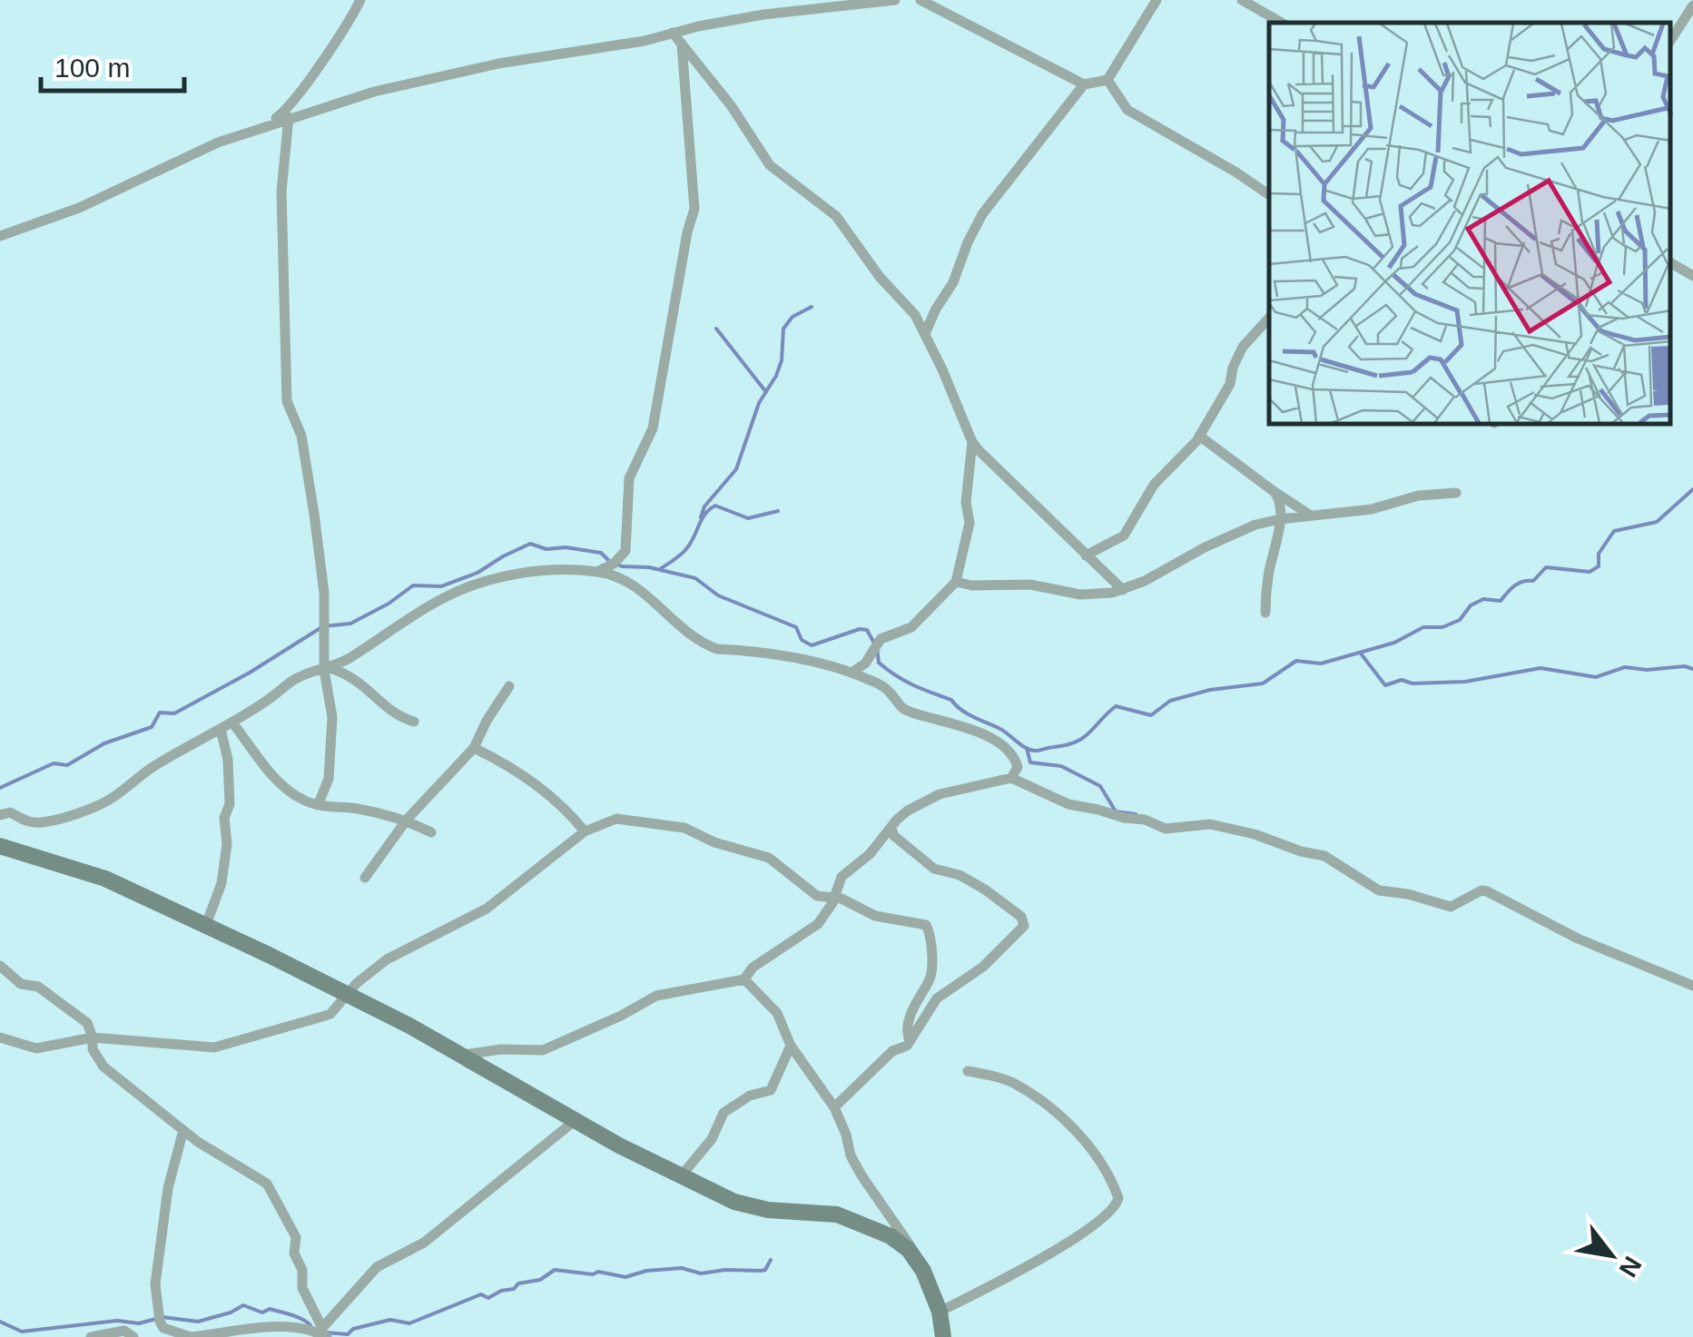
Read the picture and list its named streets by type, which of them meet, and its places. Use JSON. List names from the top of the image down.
{
  "scale_bar": "100 m",
  "north": "bottom right"
}
